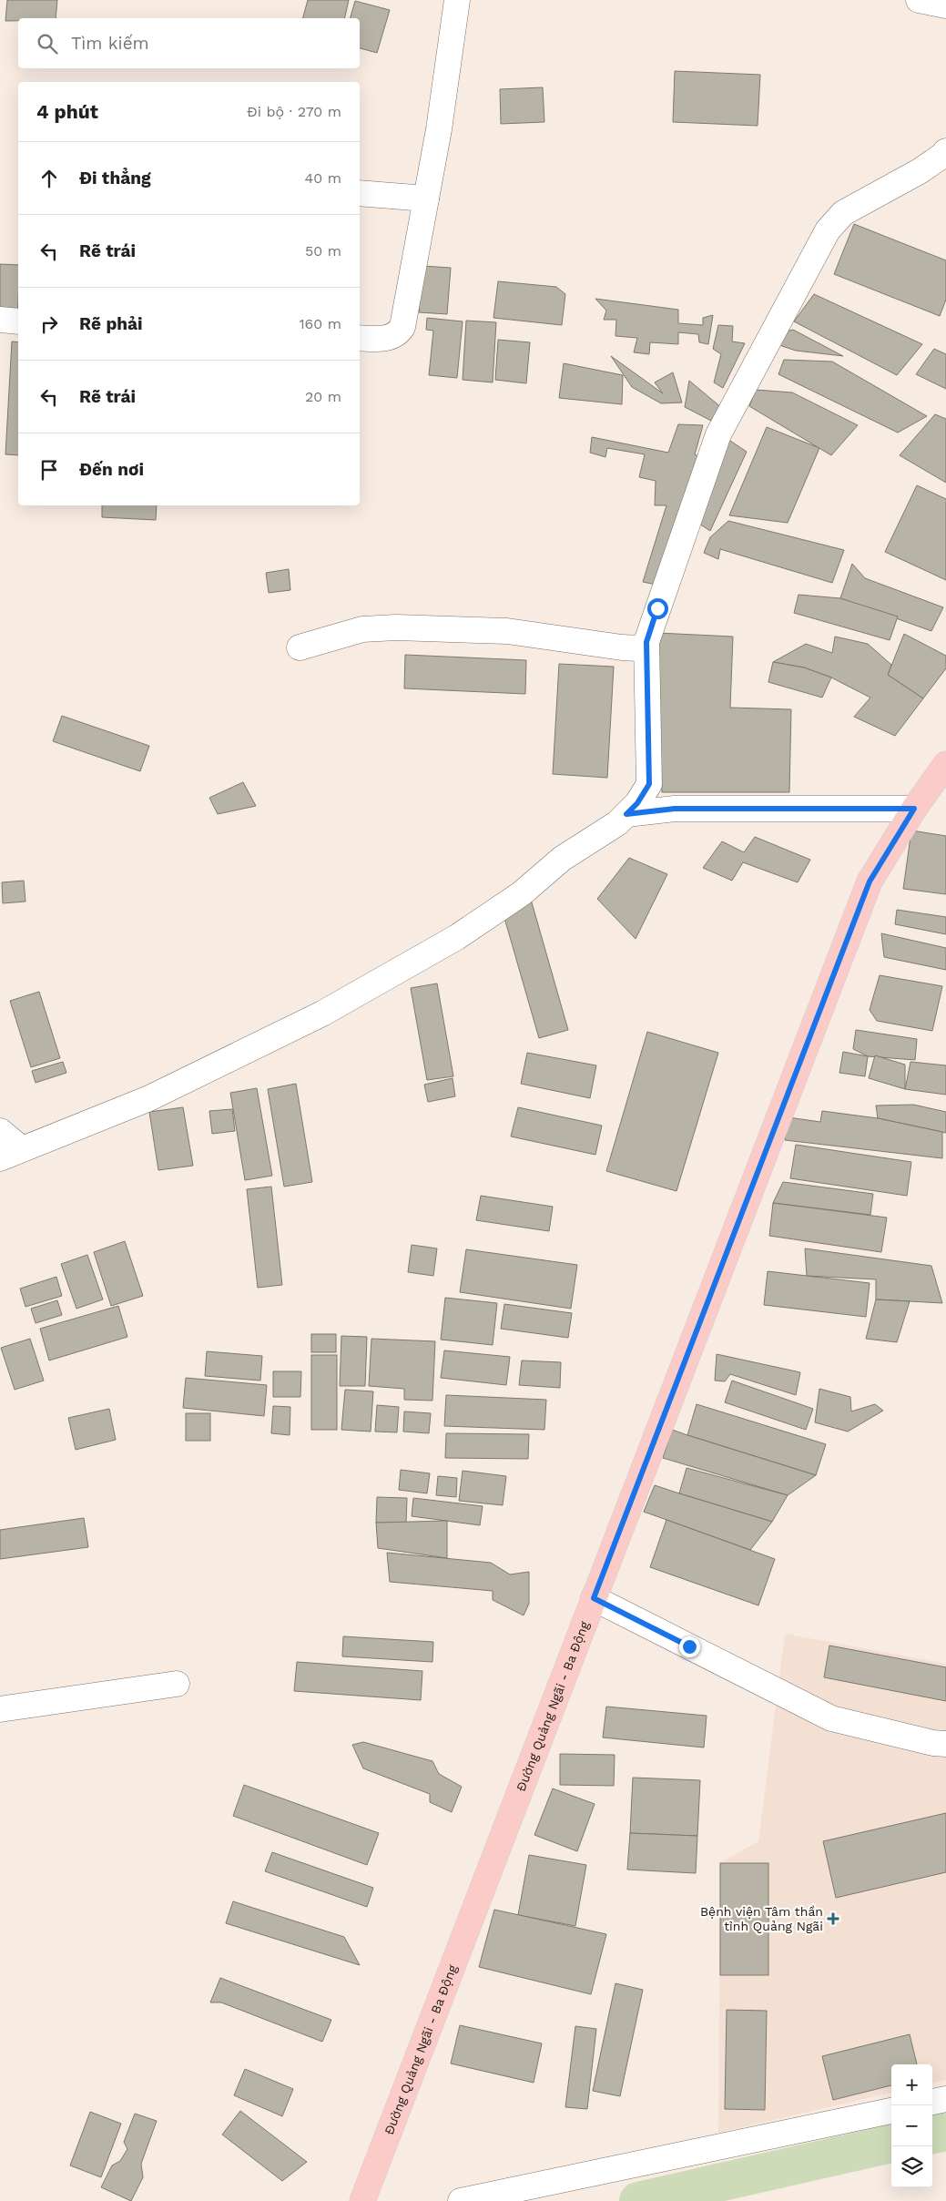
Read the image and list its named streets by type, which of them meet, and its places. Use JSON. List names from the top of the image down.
{
  "streets": {
    "main road": ["Đường Quảng Ngãi - Ba Động"]
  },
  "places": {
    "health": ["Bệnh viện Tâm thần tỉnh Quảng Ngãi"]
  },
  "page": {
    "search": "Tìm kiếm",
    "heading": ["4 phút", "Đi bộ · 270 m"],
    "list": [
      ["Đi thẳng", "40 m"],
      ["Rẽ trái", "50 m"],
      ["Rẽ phải", "160 m"],
      ["Rẽ trái", "20 m"],
      "Đến nơi"
    ],
    "map_buttons": ["+", "−"]
  }
}
